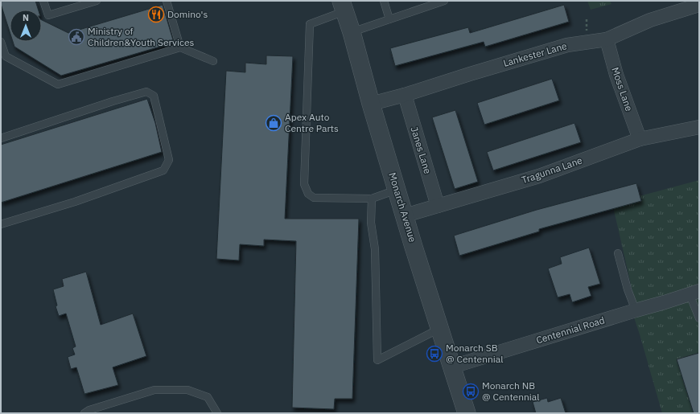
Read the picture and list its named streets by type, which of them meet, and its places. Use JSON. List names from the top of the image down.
{
  "streets": {
    "street": [
      "Lankester Lane",
      "Moss Lane",
      "Janes Lane",
      "Tragunna Lane",
      "Monarch Avenue",
      "Centennial Road"
    ]
  },
  "crossings": [
    ["Lankester Lane", "Moss Lane"],
    ["Lankester Lane", "Janes Lane"],
    ["Lankester Lane", "Monarch Avenue"],
    ["Moss Lane", "Tragunna Lane"],
    ["Janes Lane", "Tragunna Lane"],
    ["Tragunna Lane", "Monarch Avenue"],
    ["Monarch Avenue", "Centennial Road"]
  ],
  "places": {
    "restaurant": ["Domino's"],
    "public building": ["Ministry of Children&Youth Services"],
    "shop": ["Apex Auto Centre Parts"],
    "bus stop": ["Monarch SB @ Centennial", "Monarch NB @ Centennial"]
  },
  "north": "top"
}
